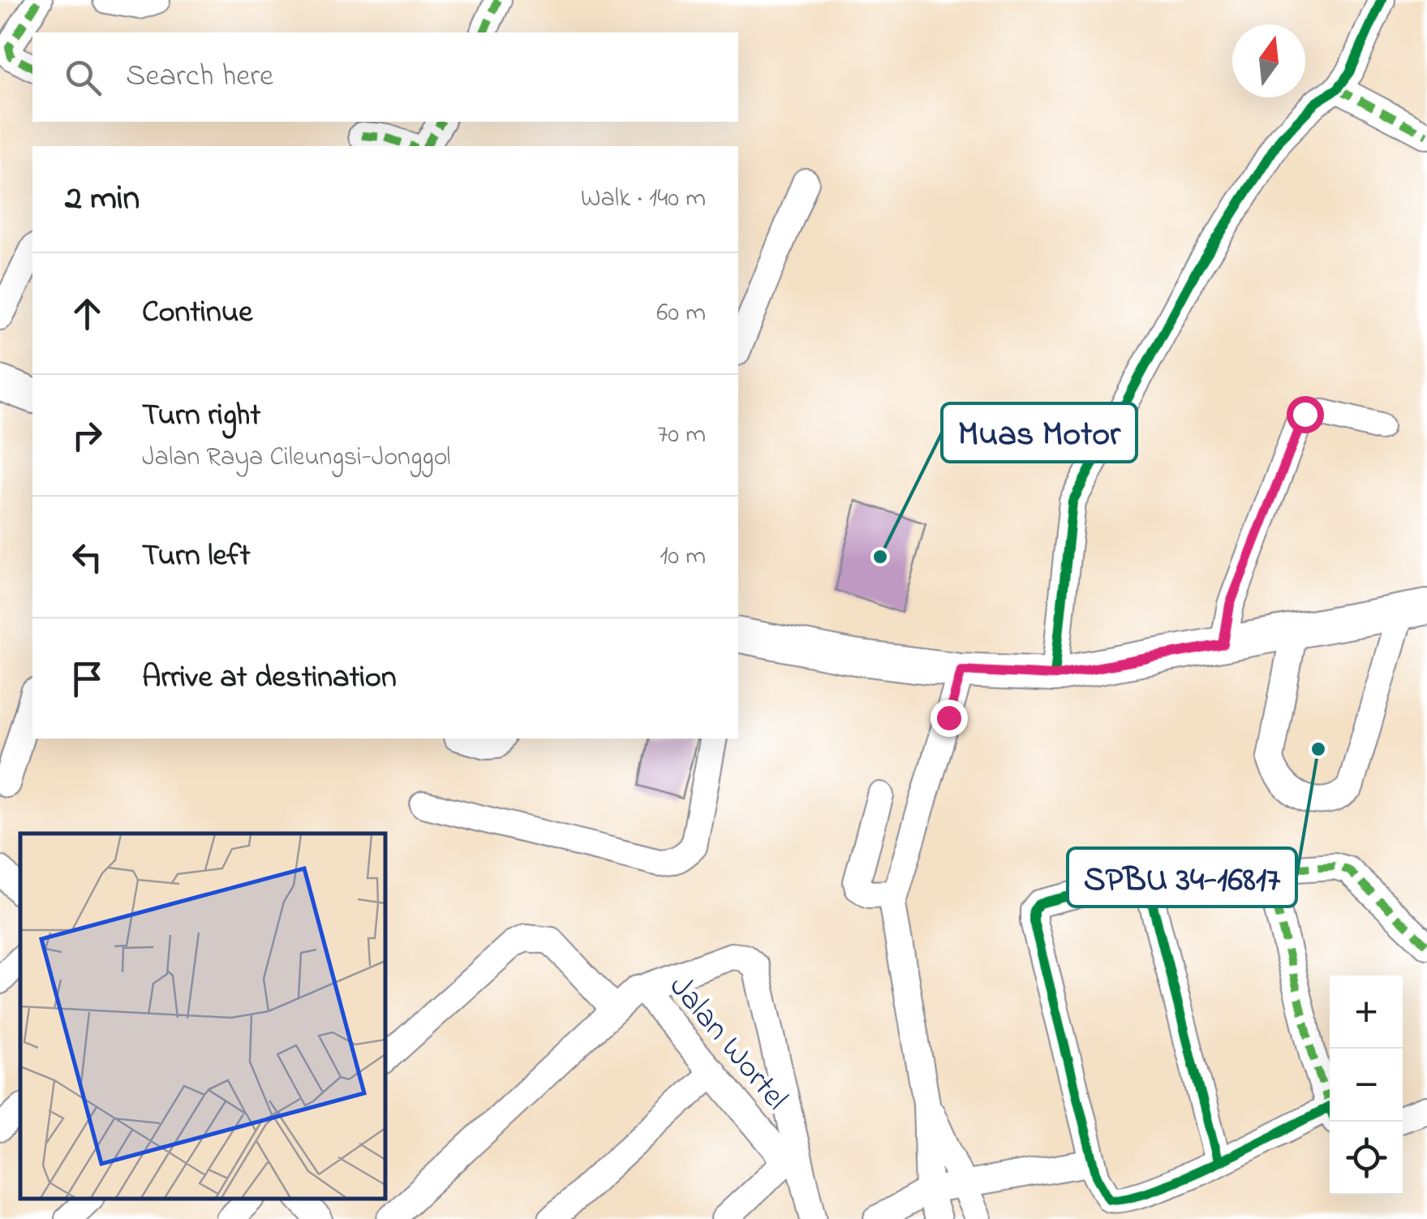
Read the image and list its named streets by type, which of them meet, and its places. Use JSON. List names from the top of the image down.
{
  "streets": {
    "street": ["Jalan Wortel"]
  },
  "places": ["Muas Motor", "SPBU 34-16817"],
  "north": "top",
  "page": {
    "search": "Search here",
    "heading": ["2 min", "Walk · 140 m"],
    "list": [
      ["Continue", "60 m"],
      ["Turn right", "Jalan Raya Cileungsi-Jonggol", "70 m"],
      ["Turn left", "10 m"],
      "Arrive at destination"
    ],
    "map_buttons": ["+", "−"]
  }
}
